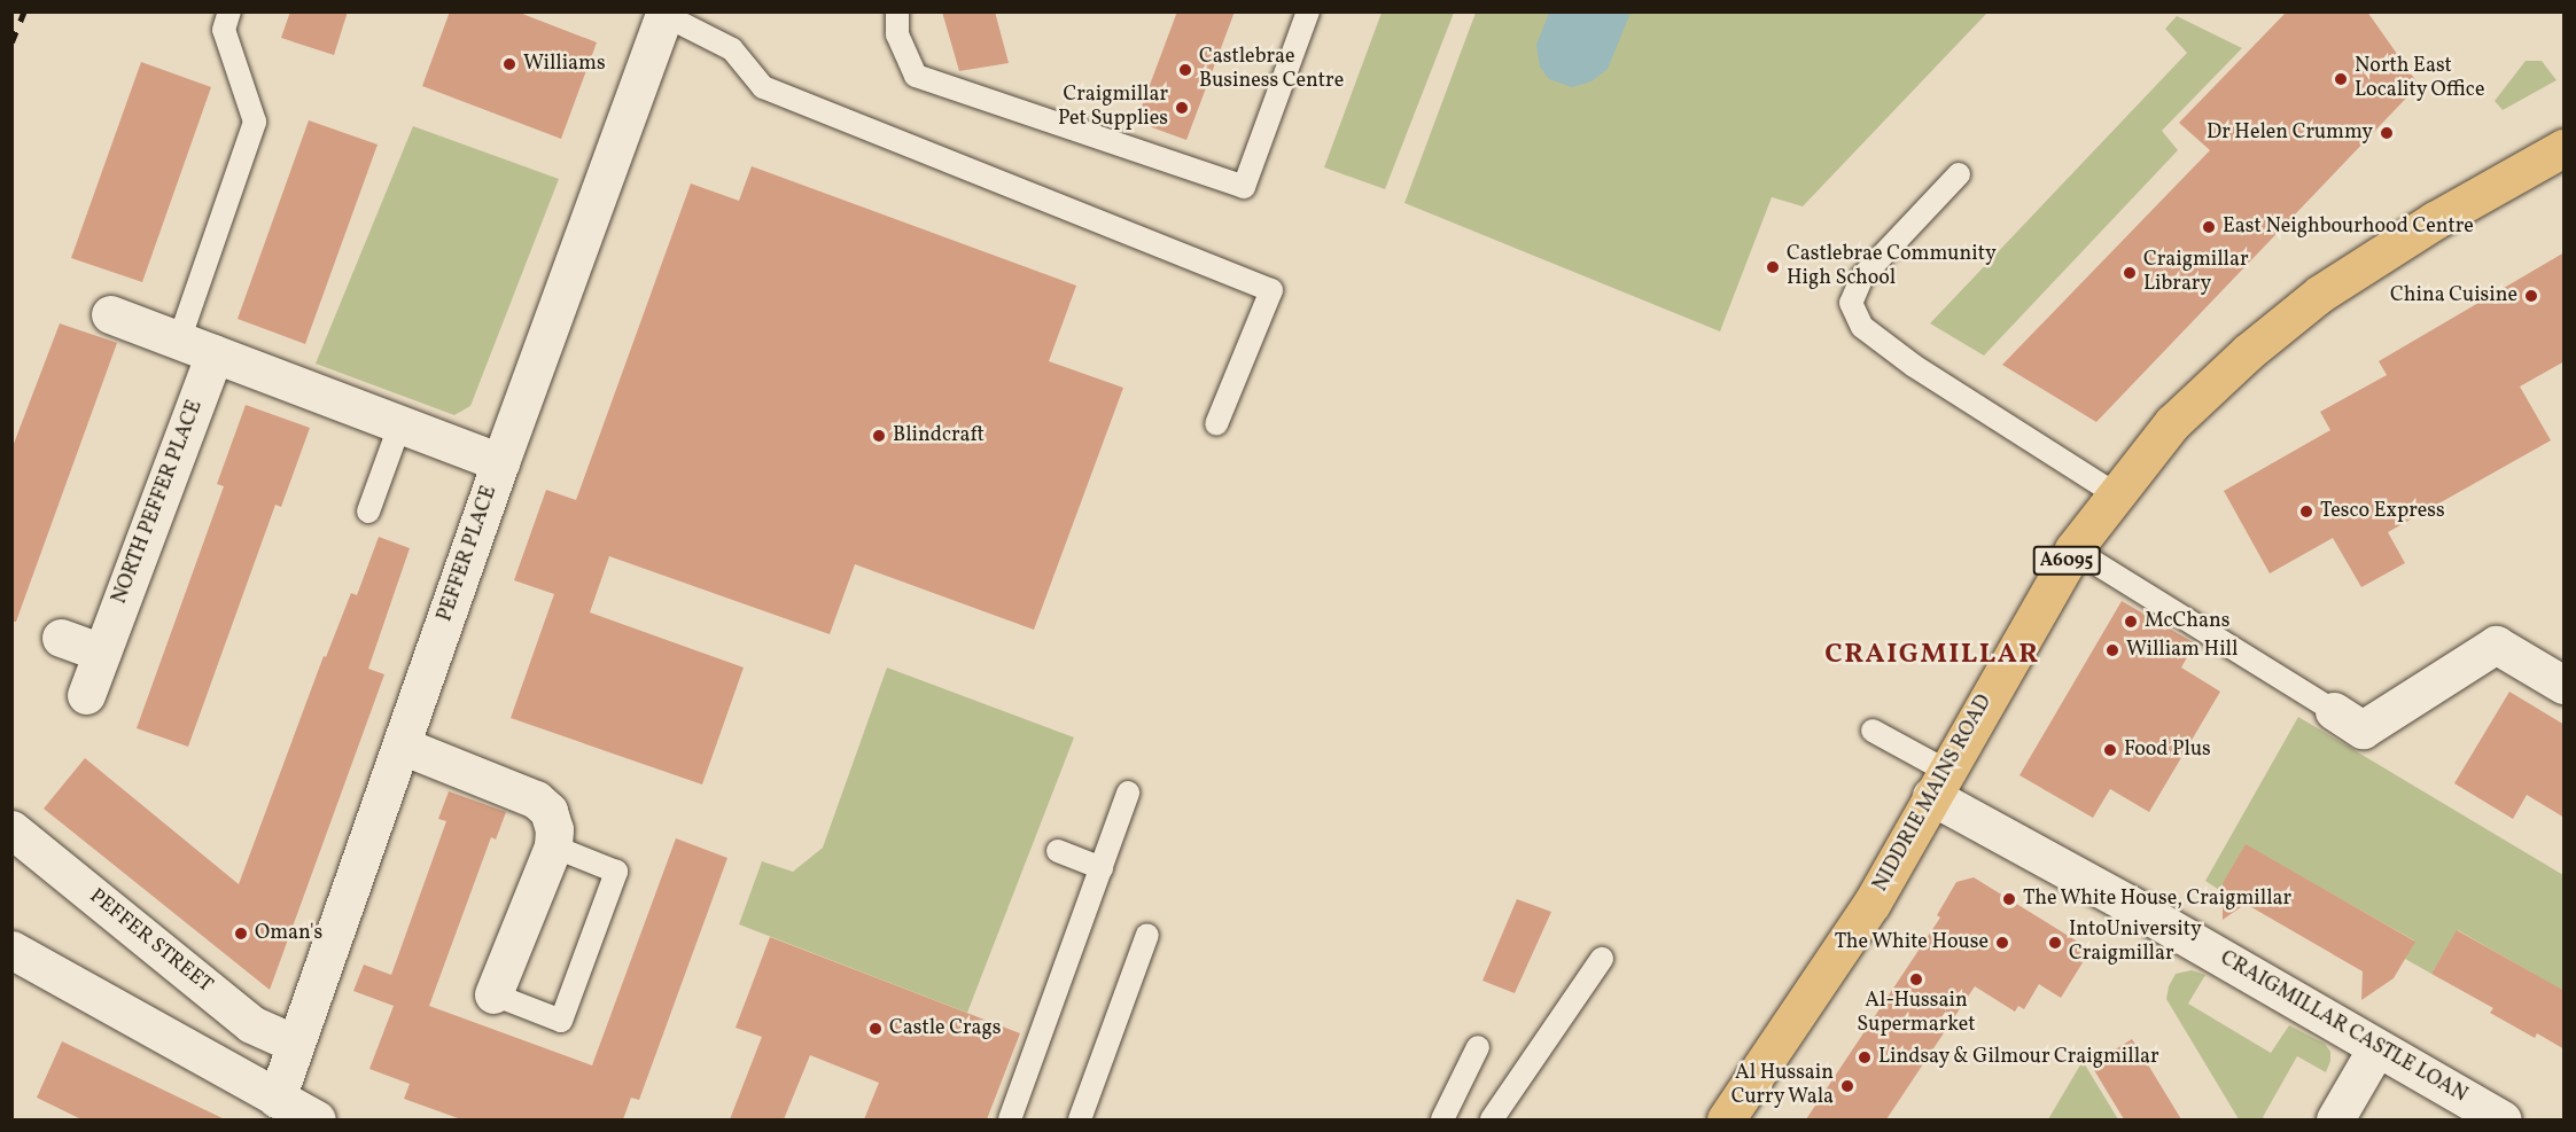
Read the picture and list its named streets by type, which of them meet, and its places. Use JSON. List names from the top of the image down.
{
  "streets": {
    "main road": ["A6095", "NIDDRIE MAINS ROAD"],
    "street": [
      "NORTH PEFFER PLACE",
      "PEFFER PLACE",
      "PEFFER STREET",
      "CRAIGMILLAR CASTLE LOAN"
    ]
  },
  "crossings": [
    ["PEFFER PLACE", "PEFFER STREET"],
    ["NIDDRIE MAINS ROAD", "CRAIGMILLAR CASTLE LOAN"]
  ],
  "districts": ["CRAIGMILLAR"],
  "places": [
    "Williams",
    "Castlebrae Business Centre",
    "North East Locality Office",
    "Craigmillar Pet Supplies",
    "Dr Helen Crummy",
    "East Neighbourhood Centre",
    "Castlebrae Community High School",
    "Craigmillar Library",
    "China Cuisine",
    "Blindcraft",
    "Tesco Express",
    "McChans",
    "William Hill",
    "Food Plus",
    "The White House, Craigmillar",
    "Oman's",
    "The White House",
    "IntoUniversity Craigmillar",
    "Al-Hussain Supermarket",
    "Castle Crags",
    "Lindsay & Gilmour Craigmillar",
    "Al Hussain Curry Wala"
  ]
}
